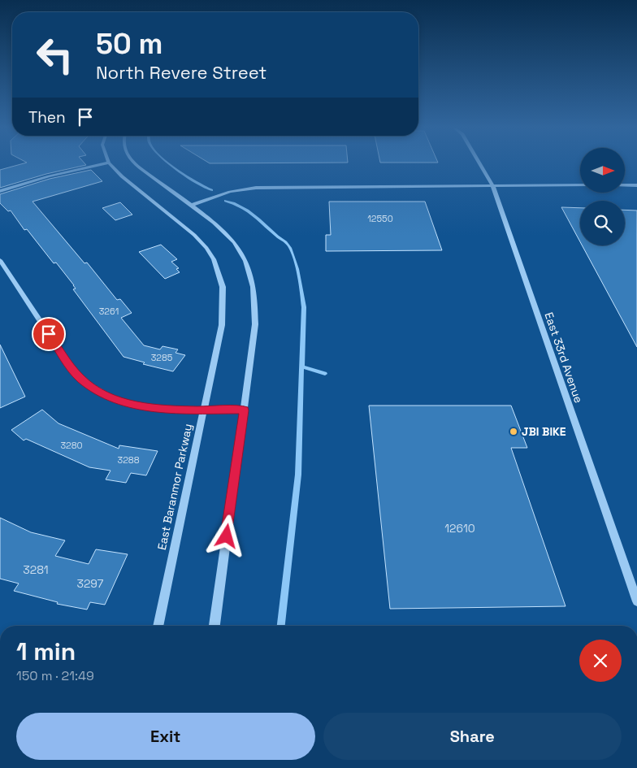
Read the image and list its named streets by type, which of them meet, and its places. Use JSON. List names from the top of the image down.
{
  "streets": {
    "street": ["East 33rd Avenue", "East Baranmor Parkway"]
  },
  "places": ["JBI BIKE"],
  "house_numbers": [
    "12550",
    "3261",
    "3285",
    "3280",
    "3288",
    "12610",
    "3281",
    "3297"
  ],
  "north": "right",
  "page": {
    "turn": ["50 m", "North Revere Street"],
    "then": "Then",
    "heading": ["1 min", "150 m · 21:49"],
    "buttons": ["Exit", "Share"]
  }
}
